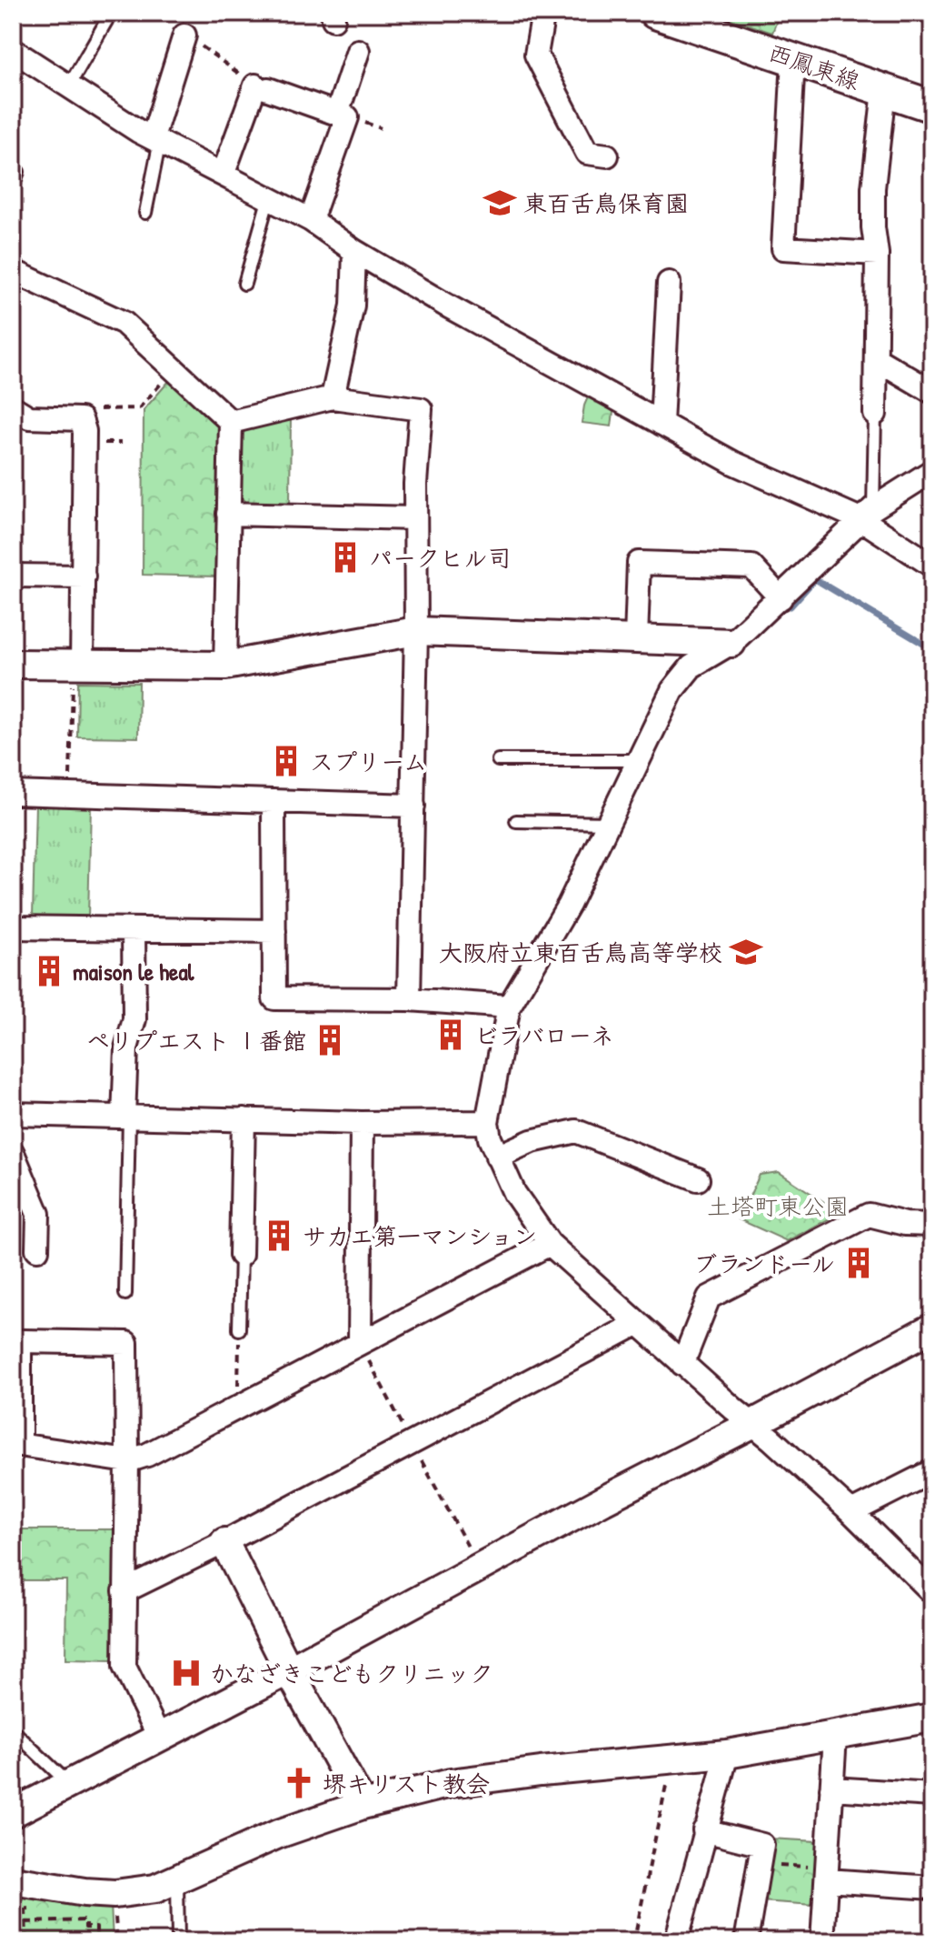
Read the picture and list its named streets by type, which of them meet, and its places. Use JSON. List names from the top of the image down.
{
  "streets": {
    "main road": ["西鳳東線"]
  },
  "parks": ["土塔町東公園"],
  "places": {
    "school or university": ["東百舌鳥保育園", "大阪府立東百舌鳥高等学校"],
    "building": [
      "パークヒル司",
      "スプリーム",
      "maison le heal",
      "ビラバローネ",
      "ペリプエスト Ⅰ番館",
      "サカエ第一マンション",
      "ブランドール"
    ],
    "hospital": ["かなざきこどもクリニック"],
    "church": ["堺キリスト教会"]
  }
}
